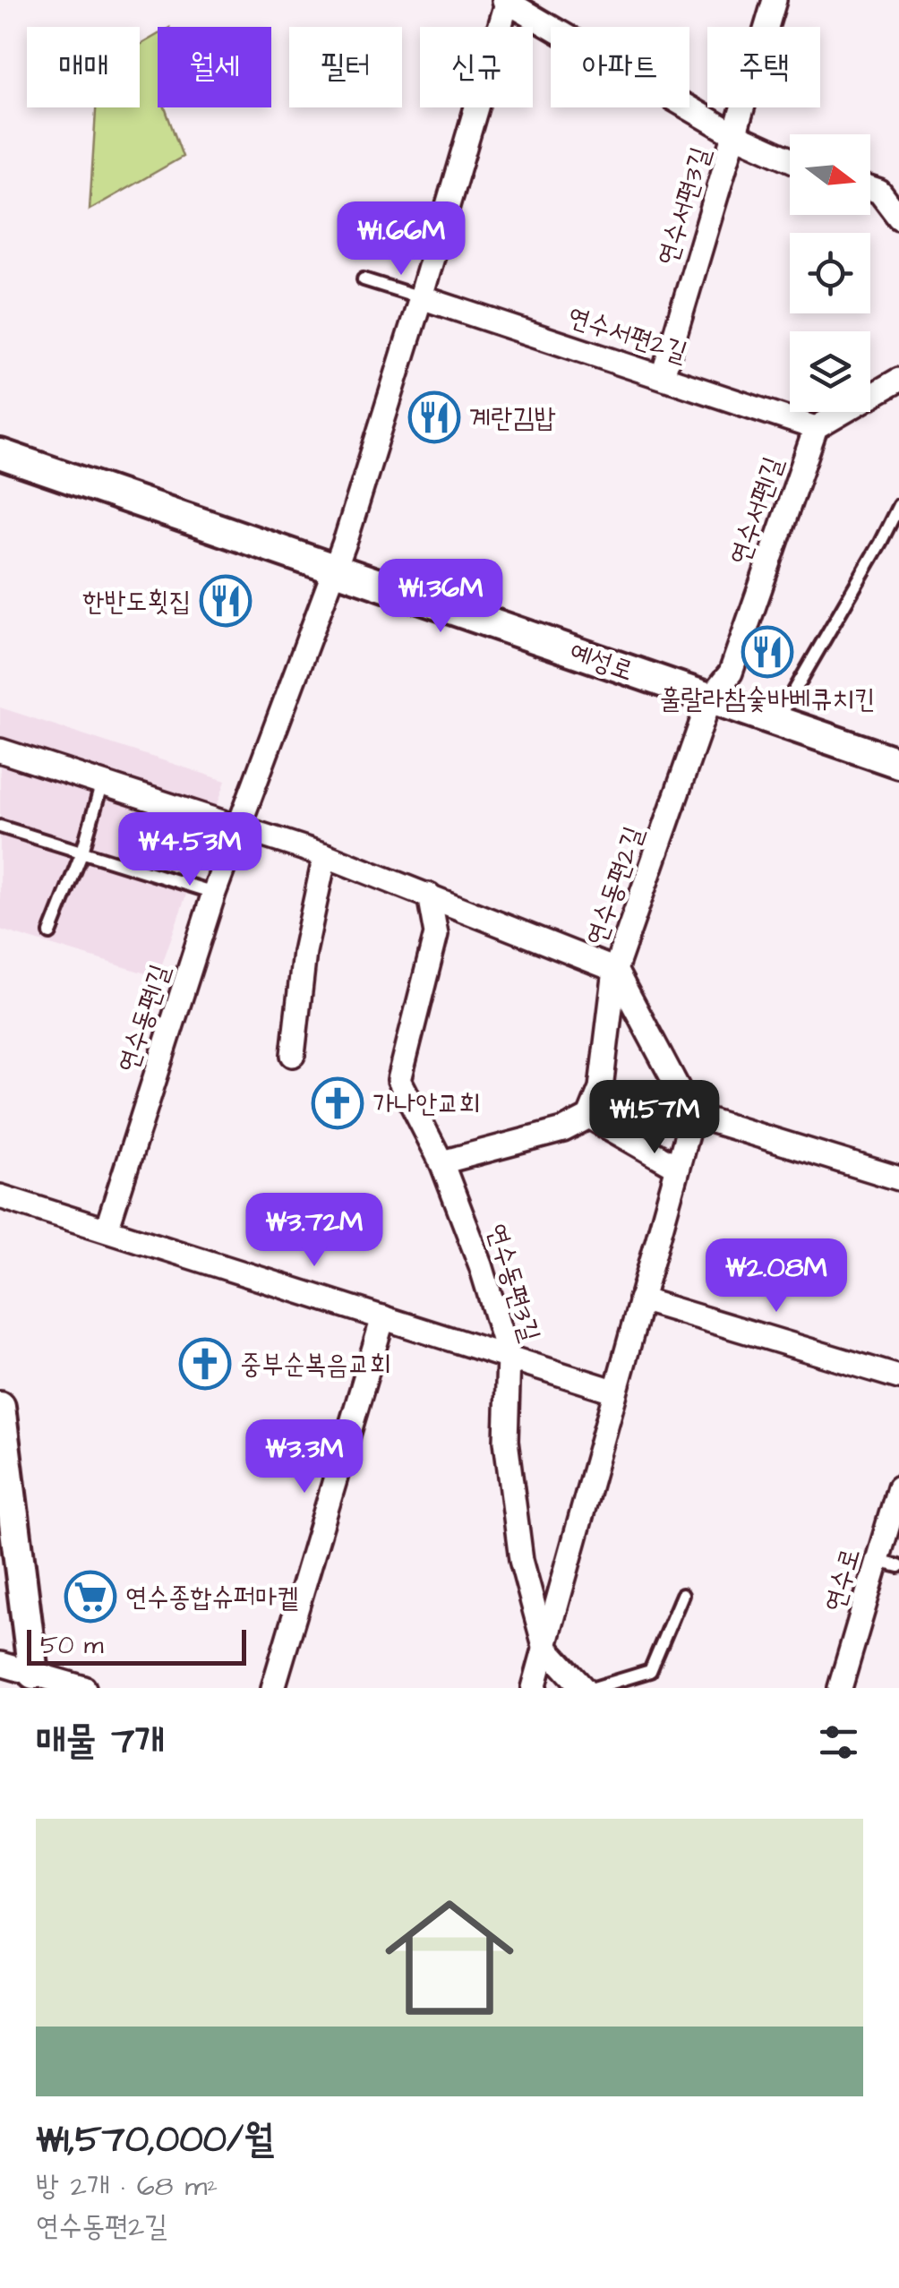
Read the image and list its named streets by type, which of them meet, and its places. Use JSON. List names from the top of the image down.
{
  "streets": {
    "street": [
      "연수서편3길",
      "연수서편2길",
      "연수서편1길",
      "예성로",
      "연수동편2길",
      "연수동편1길",
      "연수동편3길",
      "연수로"
    ]
  },
  "crossings": [
    ["연수서편3길", "연수서편2길"],
    ["연수서편2길", "연수서편1길"],
    ["연수서편1길", "예성로"],
    ["연수서편1길", "연수동편2길"],
    ["예성로", "연수동편2길"],
    ["예성로", "연수동편1길"]
  ],
  "places": {
    "restaurant": ["계란김밥", "한반도횟집", "훌랄라참숯바베큐치킨"],
    "church": ["가나안교회", "중부순복음교회"],
    "supermarket": ["연수종합슈퍼마켙"]
  },
  "scale_bar": "50 m",
  "north": "right",
  "page": {
    "chip": [
      "매매",
      "월세",
      "필터",
      "신규",
      "아파트",
      "주택"
    ],
    "price": [
      "₩1.66M",
      "₩1.36M",
      "₩4.53M",
      "₩1.57M",
      "₩3.72M",
      "₩2.08M",
      "₩3.3M"
    ],
    "scale": "50 m",
    "heading": "매물 7개",
    "list": [
      {
        "name": "₩1,570,000/월",
        "note": "방 2개 · 68 m² · 연수동편2길"
      }
    ]
  }
}
